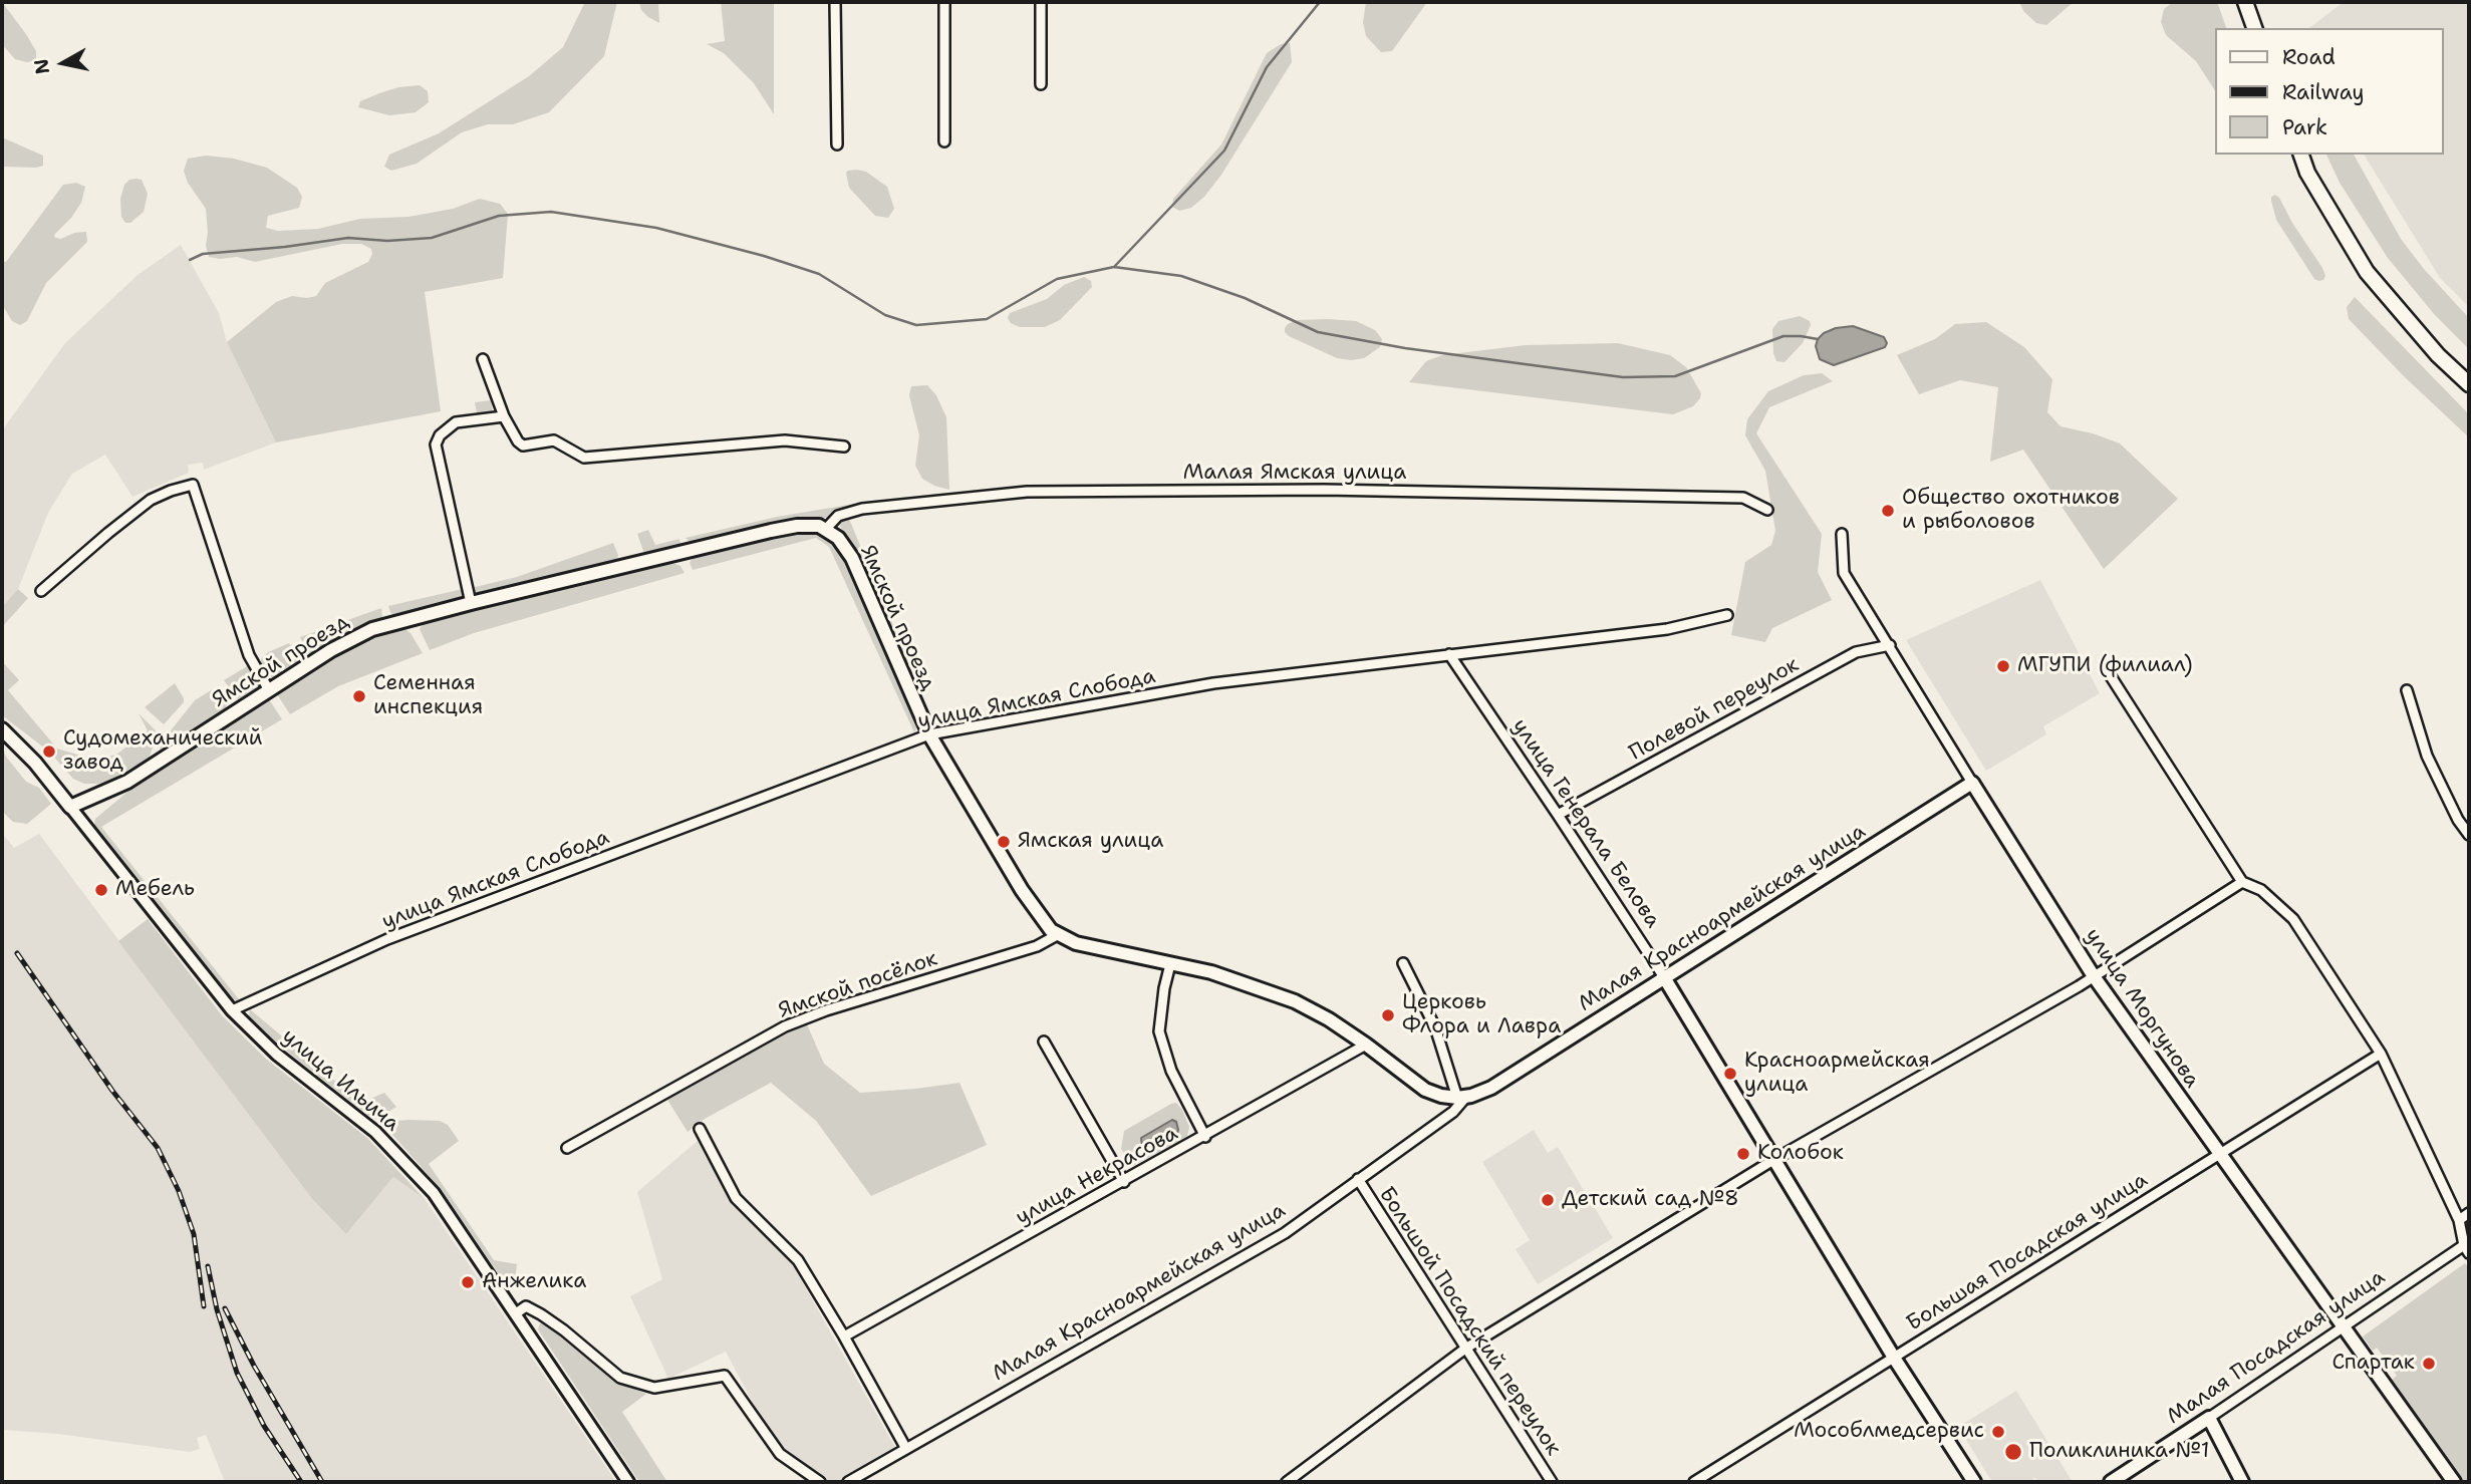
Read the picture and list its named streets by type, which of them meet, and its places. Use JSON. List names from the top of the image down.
{
  "streets": {
    "main road": [
      "Ямской проезд",
      "улица Генерала Белова",
      "Малая Красноармейская улица",
      "улица Моргунова",
      "улица Ильича",
      "Малая Посадская улица"
    ],
    "street": [
      "Малая Ямская улица",
      "улица Ямская Слобода",
      "Полевой переулок",
      "Ямской посёлок",
      "улица Некрасова",
      "Большая Посадская улица",
      "Большой Посадский переулок"
    ]
  },
  "crossings": [
    ["Малая Ямская улица", "Ямской проезд"],
    ["Ямской проезд", "улица Ямская Слобода"],
    ["Ямской проезд", "Ямской посёлок"],
    ["Ямской проезд", "улица Ильича"],
    ["улица Ямская Слобода", "улица Генерала Белова"],
    ["улица Ямская Слобода", "улица Ильича"],
    ["Полевой переулок", "улица Генерала Белова"],
    ["Полевой переулок", "улица Моргунова"],
    ["улица Генерала Белова", "Малая Красноармейская улица"],
    ["улица Генерала Белова", "Большая Посадская улица"],
    ["Малая Красноармейская улица", "улица Моргунова"],
    ["Малая Красноармейская улица", "Большой Посадский переулок"],
    ["улица Моргунова", "Большая Посадская улица"],
    ["улица Моргунова", "Малая Посадская улица"]
  ],
  "places": [
    "Общество охотников и рыболовов",
    "МГУПИ (филиал)",
    "Семенная инспекция",
    "Судомеханический завод",
    "Ямская улица",
    "Мебель",
    "Церковь Флора и Лавра",
    "Красноармейская улица",
    "Колобок",
    "Детский сад №8",
    "Анжелика",
    "Спартак",
    "Мособлмедсервис",
    "Поликлиника №1"
  ],
  "legend": ["Road", "Railway", "Park"],
  "north": "left"
}
